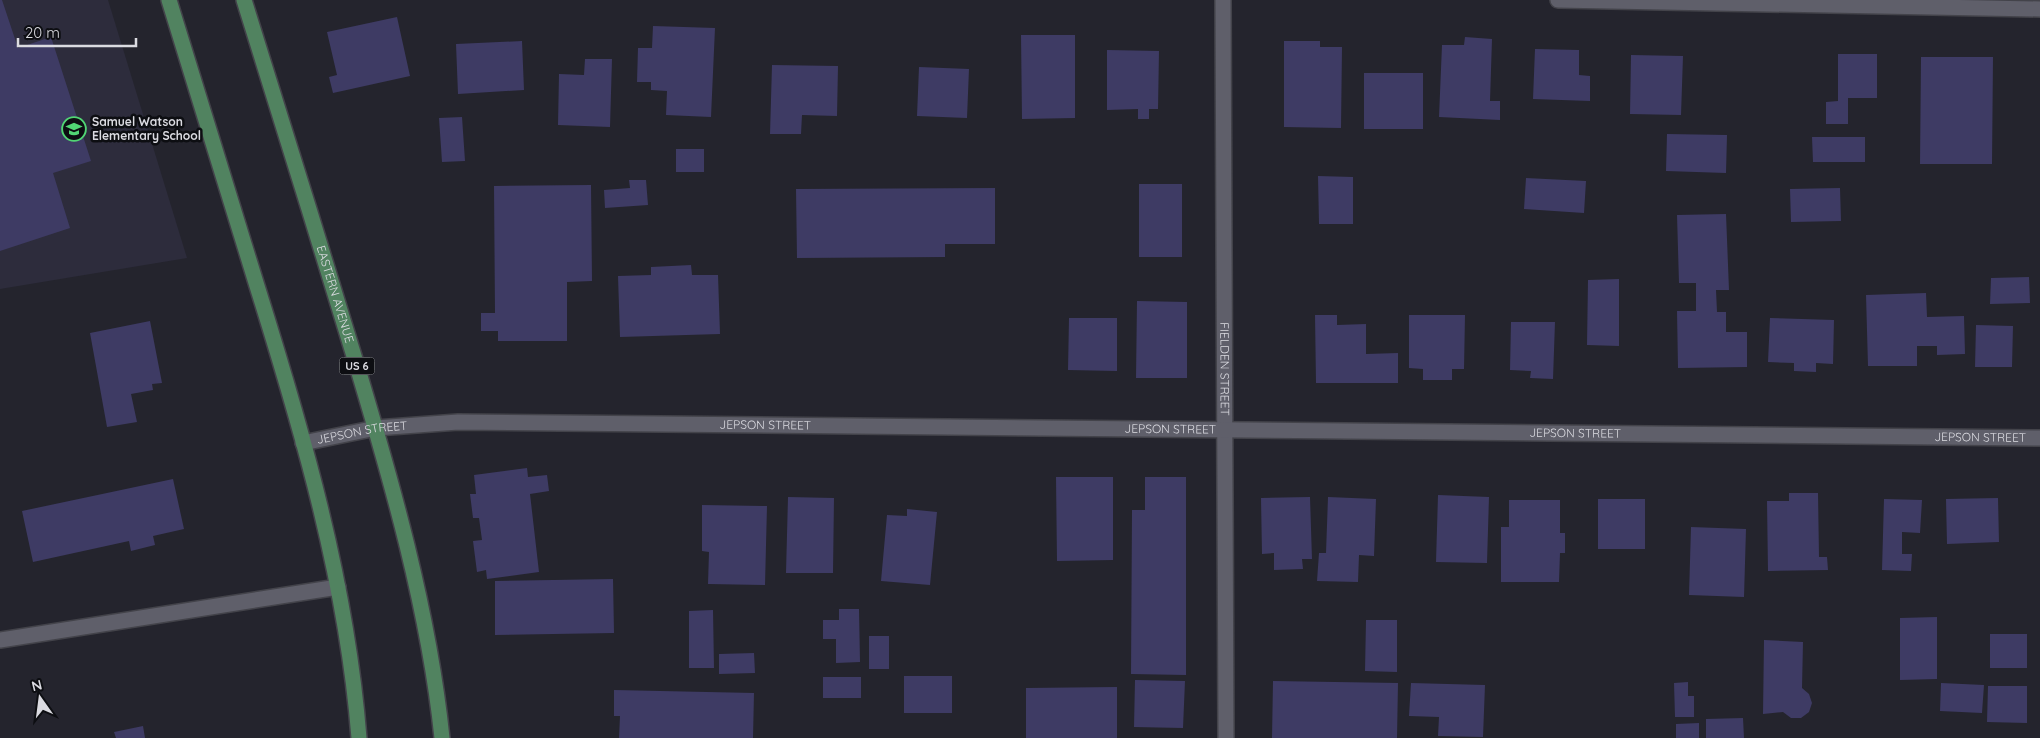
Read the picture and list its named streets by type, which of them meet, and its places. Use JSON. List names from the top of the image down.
{
  "streets": {
    "main road": ["EASTERN AVENUE", "US 6"],
    "street": ["FIELDEN STREET", "JEPSON STREET"]
  },
  "crossings": [
    ["EASTERN AVENUE", "JEPSON STREET"],
    ["FIELDEN STREET", "JEPSON STREET"]
  ],
  "places": {
    "school or university": ["Samuel Watson Elementary School"]
  },
  "scale_bar": "20 m",
  "north": "top"
}
